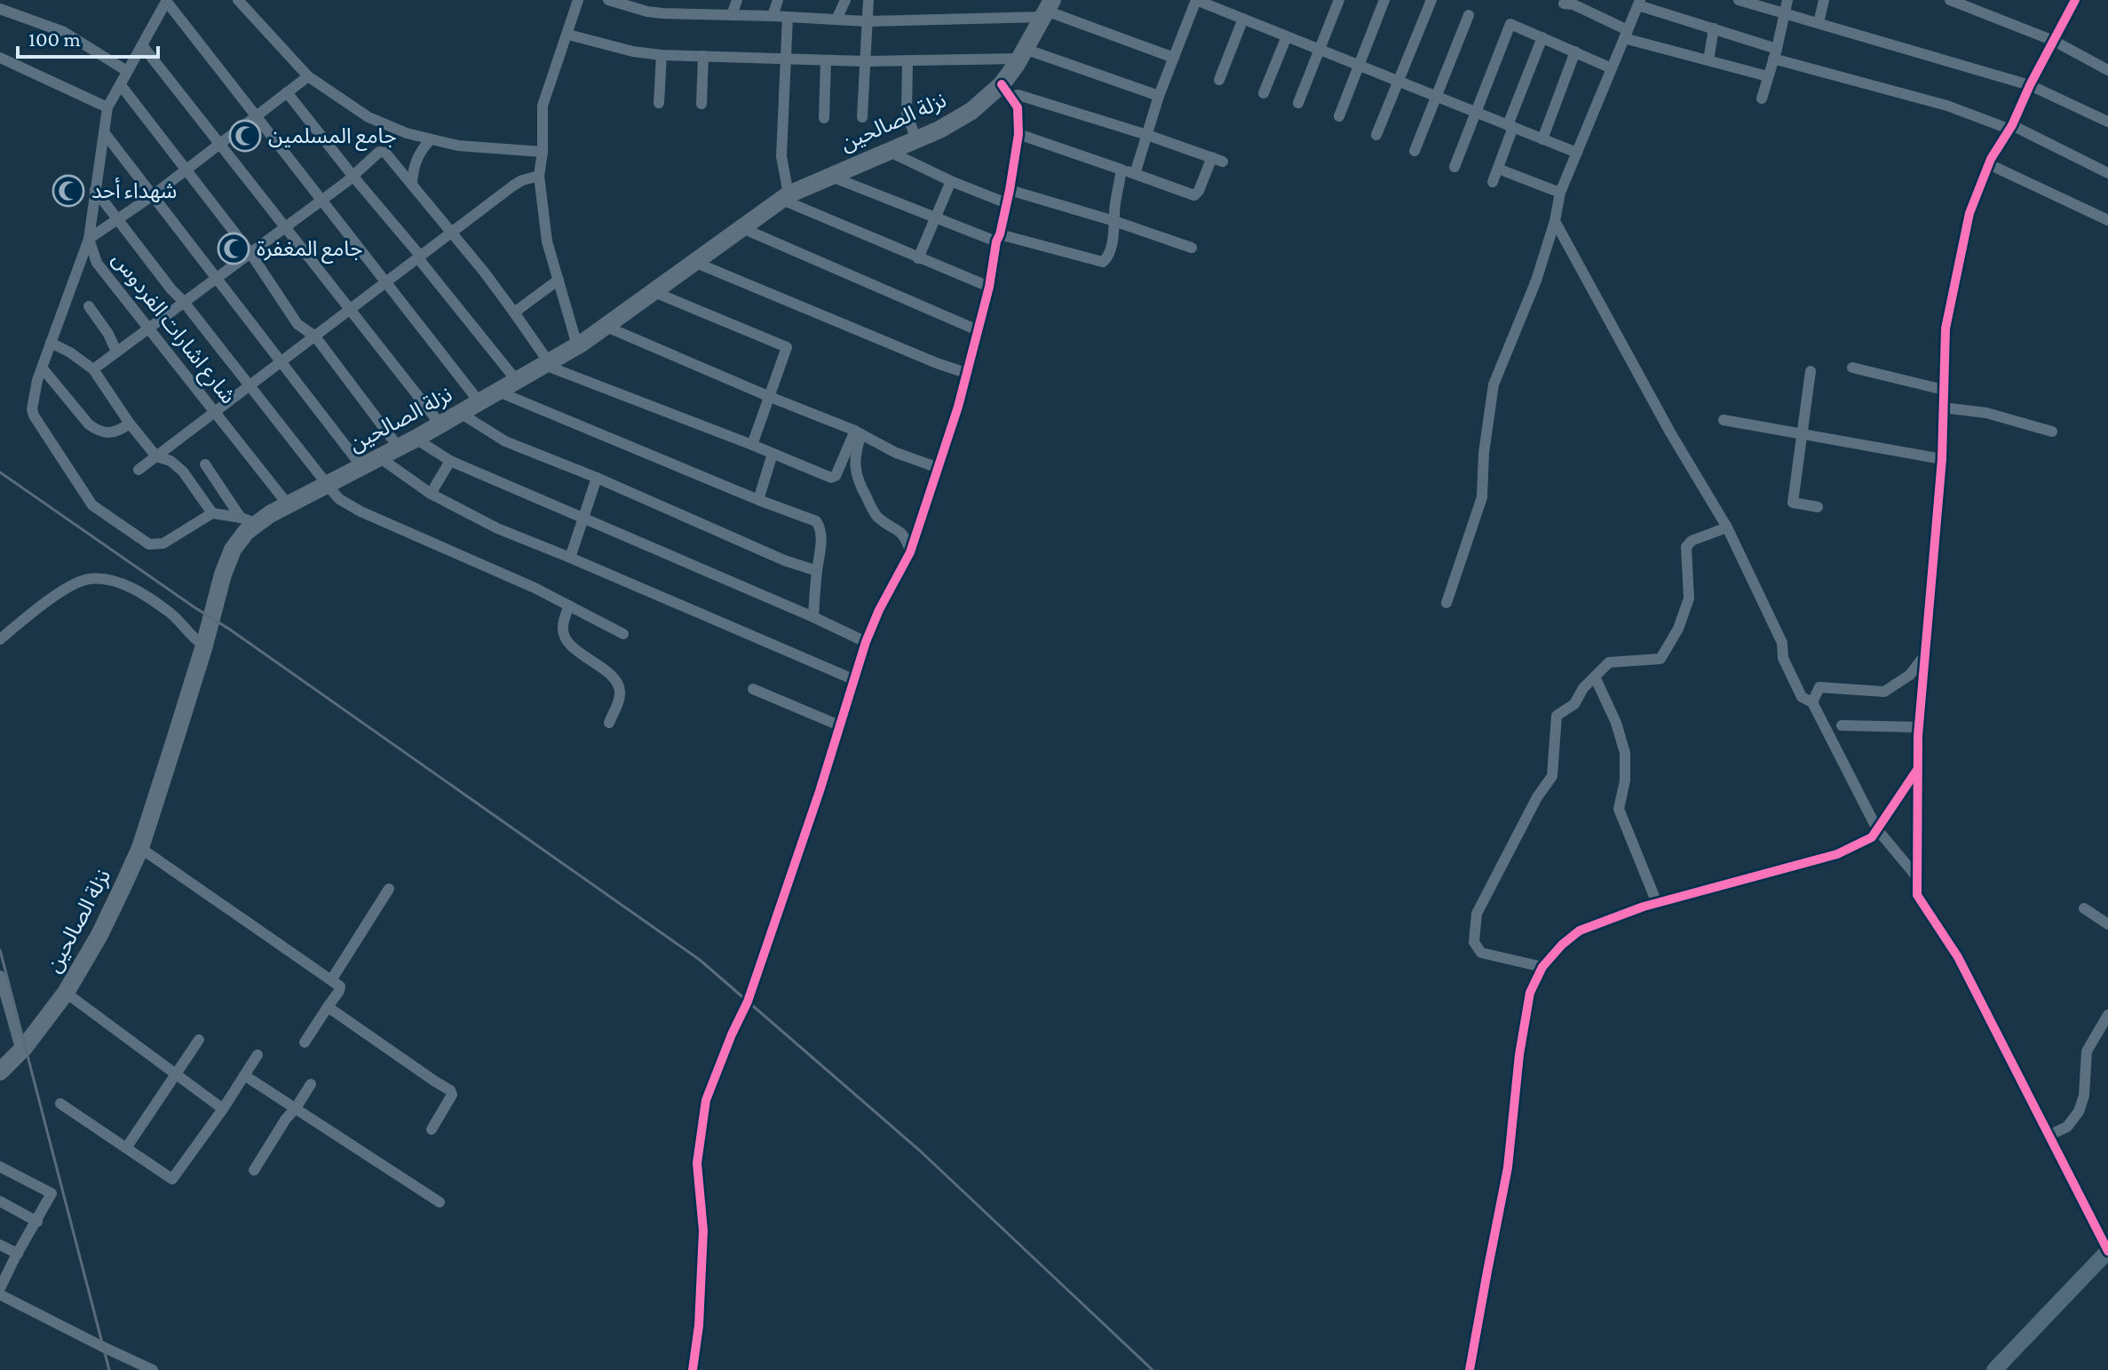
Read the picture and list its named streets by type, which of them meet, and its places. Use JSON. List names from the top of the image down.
{
  "streets": {
    "main road": ["نزلة الصالحين"],
    "street": ["شارع اشارات الفردوس"]
  },
  "crossings": [
    ["نزلة الصالحين", "شارع اشارات الفردوس"]
  ],
  "places": {
    "mosque": ["جامع المسلمين", "شهداء أحد", "جامع المغفرة"]
  },
  "scale_bar": "100 m"
}
